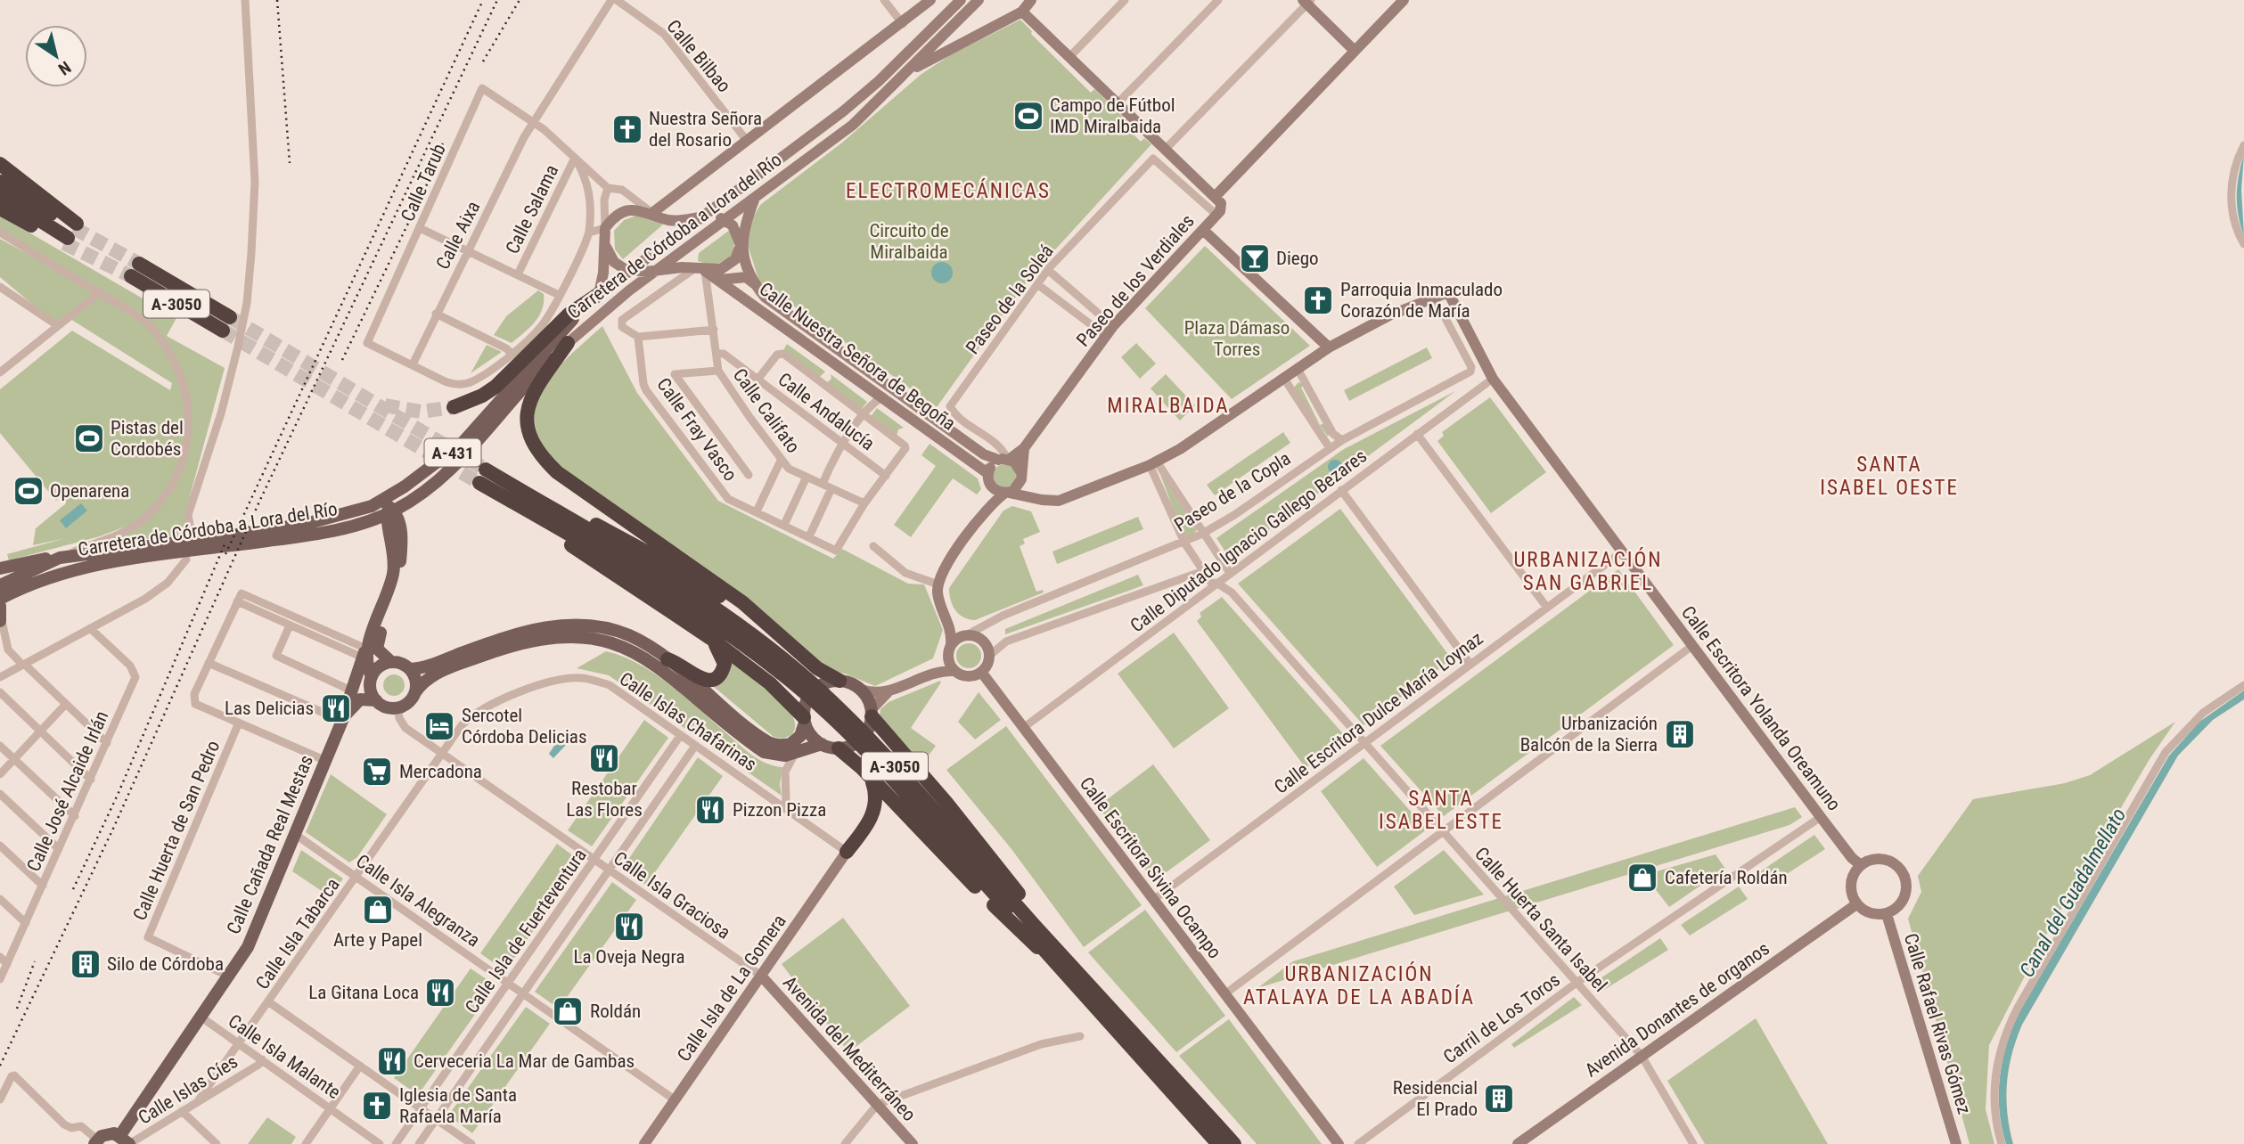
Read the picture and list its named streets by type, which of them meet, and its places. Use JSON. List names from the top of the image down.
{
  "streets": {
    "highway": ["A-3050"],
    "main road": ["Carretera de Córdoba a Lora del Río", "A-431", "Calle Cañada Real Mestas"],
    "street": [
      "Calle Bilbao",
      "Calle Tarub",
      "Calle Salama",
      "Calle Aixa",
      "Paseo de los Verdiales",
      "Paseo de la Soleá",
      "Calle Nuestra Señora de Begoña",
      "Calle Califato",
      "Calle Andalucía",
      "Calle Fray Vasco",
      "Paseo de la Copla",
      "Calle Diputado Ignacio Gallego Bezares",
      "Calle Escritora Yolanda Oreamuno",
      "Calle Escritora Dulce María Loynaz",
      "Calle Islas Chafarinas",
      "Calle José Alcaide Irlán",
      "Calle Huerta de San Pedro",
      "Calle Escritora Sivina Ocampo",
      "Calle Isla Graciosa",
      "Calle Isla Alegranza",
      "Calle Huerta Santa Isabel",
      "Calle Isla de Fuerteventura",
      "Calle Isla Tabarca",
      "Calle Isla de La Gomera",
      "Avenida Donantes de organos",
      "Carril de Los Toros",
      "Calle Rafael Rivas Gómez",
      "Avenida del Mediterráneo",
      "Calle Isla Malante",
      "Calle Islas Cíes"
    ]
  },
  "crossings": [
    ["Calle Tarub", "Calle Salama"],
    ["Calle Tarub", "Calle Aixa"],
    ["Carretera de Córdoba a Lora del Río", "Calle Nuestra Señora de Begoña"],
    ["Paseo de los Verdiales", "Paseo de la Soleá"],
    ["Paseo de los Verdiales", "Calle Nuestra Señora de Begoña"],
    ["Paseo de la Soleá", "Calle Nuestra Señora de Begoña"],
    ["Calle Nuestra Señora de Begoña", "Calle Califato"],
    ["Calle Nuestra Señora de Begoña", "Calle Fray Vasco"],
    ["Calle Califato", "Calle Andalucía"],
    ["Calle Califato", "Calle Fray Vasco"],
    ["Paseo de la Copla", "Calle Escritora Yolanda Oreamuno"],
    ["Paseo de la Copla", "Calle Escritora Sivina Ocampo"],
    ["Paseo de la Copla", "Calle Huerta Santa Isabel"],
    ["Calle Diputado Ignacio Gallego Bezares", "Calle Escritora Yolanda Oreamuno"],
    ["Calle Diputado Ignacio Gallego Bezares", "Calle Escritora Sivina Ocampo"],
    ["Calle Diputado Ignacio Gallego Bezares", "Calle Huerta Santa Isabel"],
    ["Calle Escritora Yolanda Oreamuno", "Calle Escritora Dulce María Loynaz"],
    ["Calle Escritora Yolanda Oreamuno", "Avenida Donantes de organos"],
    ["Calle Escritora Yolanda Oreamuno", "Carril de Los Toros"],
    ["Calle Escritora Yolanda Oreamuno", "Calle Rafael Rivas Gómez"],
    ["Calle Escritora Dulce María Loynaz", "Calle Escritora Sivina Ocampo"],
    ["Calle Escritora Dulce María Loynaz", "Calle Huerta Santa Isabel"],
    ["Calle Islas Chafarinas", "Calle Isla Graciosa"],
    ["Calle Islas Chafarinas", "Calle Isla de Fuerteventura"],
    ["Calle Islas Chafarinas", "Calle Isla Tabarca"],
    ["Calle Islas Chafarinas", "Calle Isla de La Gomera"],
    ["Calle Huerta de San Pedro", "Calle Cañada Real Mestas"],
    ["Calle Cañada Real Mestas", "Calle Isla Graciosa"],
    ["Calle Cañada Real Mestas", "Calle Isla Alegranza"],
    ["Calle Cañada Real Mestas", "Calle Isla Malante"],
    ["Calle Cañada Real Mestas", "Calle Islas Cíes"],
    ["Calle Isla Graciosa", "Calle Isla de Fuerteventura"],
    ["Calle Isla Graciosa", "Calle Isla Tabarca"],
    ["Calle Isla Graciosa", "Calle Isla de La Gomera"],
    ["Calle Isla Graciosa", "Avenida del Mediterráneo"],
    ["Calle Isla Alegranza", "Calle Isla de Fuerteventura"],
    ["Calle Isla Alegranza", "Calle Isla Tabarca"],
    ["Calle Isla Alegranza", "Calle Isla de La Gomera"],
    ["Calle Huerta Santa Isabel", "Avenida Donantes de organos"],
    ["Calle Huerta Santa Isabel", "Carril de Los Toros"],
    ["Calle Isla Tabarca", "Calle Isla Malante"],
    ["Calle Isla Tabarca", "Calle Islas Cíes"],
    ["Calle Isla de La Gomera", "Avenida del Mediterráneo"],
    ["Avenida Donantes de organos", "Calle Rafael Rivas Gómez"],
    ["Calle Isla Malante", "Calle Islas Cíes"]
  ],
  "districts": [
    "ELECTROMECÁNICAS",
    "MIRALBAIDA",
    "SANTA ISABEL OESTE",
    "URBANIZACIÓN SAN GABRIEL",
    "SANTA ISABEL ESTE",
    "URBANIZACIÓN ATALAYA DE LA ABADÍA"
  ],
  "water": ["Canal del Guadalmellato"],
  "parks": ["Circuito de Miralbaida", "Plaza Dámaso Torres"],
  "places": {
    "sports": ["Campo de Fútbol IMD Miralbaida", "Pistas del Cordobés", "Openarena"],
    "church": ["Nuestra Señora del Rosario", "Parroquia Inmaculado Corazón de María", "Iglesia de Santa Rafaela María"],
    "bar": ["Diego"],
    "restaurant": [
      "Las Delicias",
      "Restobar Las Flores",
      "Pizzon Pizza",
      "La Oveja Negra",
      "La Gitana Loca",
      "Cerveceria La Mar de Gambas"
    ],
    "hotel": ["Sercotel Córdoba Delicias"],
    "building": ["Urbanización Balcón de la Sierra", "Silo de Córdoba", "Residencial El Prado"],
    "supermarket": ["Mercadona"],
    "shop": ["Cafetería Roldán", "Arte y Papel", "Roldán"]
  },
  "north": "bottom right"
}
